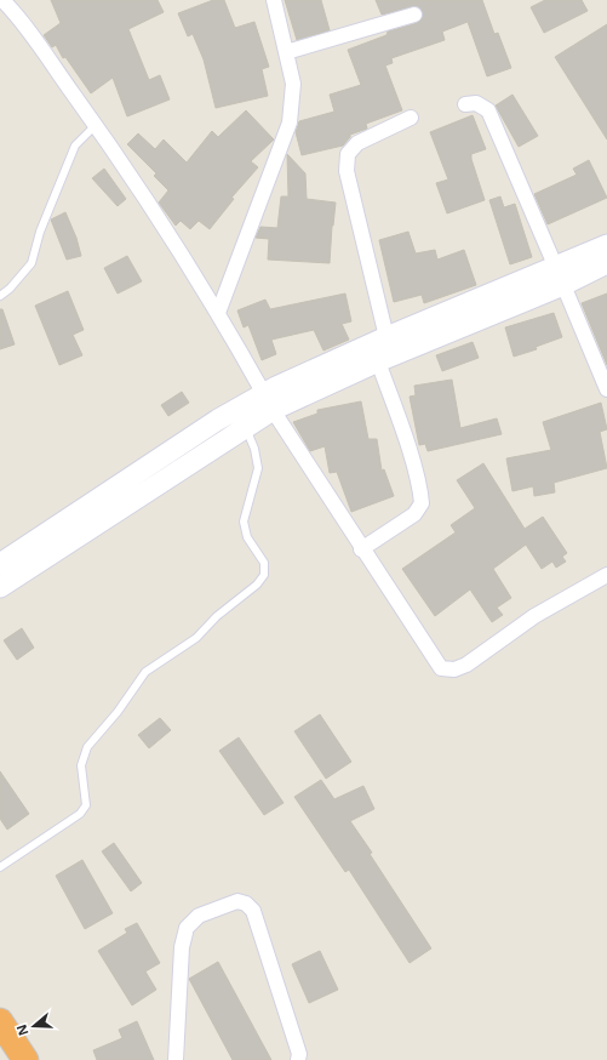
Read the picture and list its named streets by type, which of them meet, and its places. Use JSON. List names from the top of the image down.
{
  "north": "left"
}
